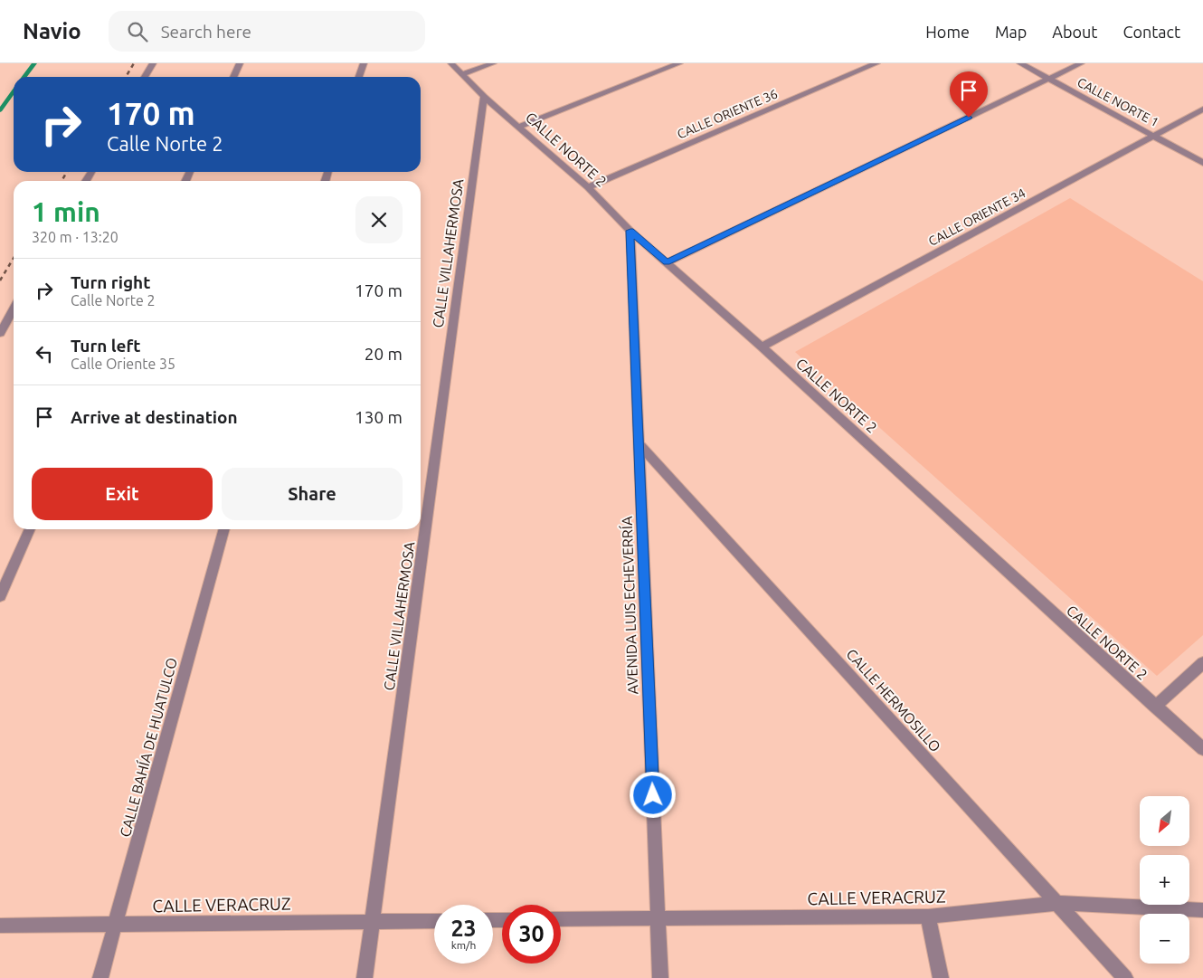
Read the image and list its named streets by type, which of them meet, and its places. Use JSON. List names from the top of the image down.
{
  "streets": {
    "street": [
      "CALLE NORTE 1",
      "CALLE ORIENTE 36",
      "CALLE NORTE 2",
      "CALLE ORIENTE 34",
      "CALLE VILLAHERMOSA",
      "AVENIDA LUIS ECHEVERRÍA",
      "CALLE HERMOSILLO",
      "CALLE BAHÍA DE HUATULCO",
      "CALLE VERACRUZ"
    ]
  },
  "crossings": [
    ["CALLE NORTE 1", "CALLE ORIENTE 34"],
    ["CALLE ORIENTE 36", "CALLE NORTE 2"],
    ["CALLE NORTE 2", "CALLE ORIENTE 34"],
    ["CALLE NORTE 2", "CALLE VILLAHERMOSA"],
    ["CALLE NORTE 2", "AVENIDA LUIS ECHEVERRÍA"],
    ["CALLE VILLAHERMOSA", "CALLE VERACRUZ"],
    ["AVENIDA LUIS ECHEVERRÍA", "CALLE HERMOSILLO"],
    ["AVENIDA LUIS ECHEVERRÍA", "CALLE VERACRUZ"],
    ["CALLE HERMOSILLO", "CALLE VERACRUZ"],
    ["CALLE BAHÍA DE HUATULCO", "CALLE VERACRUZ"]
  ],
  "north": "bottom left",
  "page": {
    "header": "Navio",
    "search": "Search here",
    "nav": [
      "Home",
      "Map",
      "About",
      "Contact"
    ],
    "turn": ["170 m", "Calle Norte 2"],
    "heading": ["1 min", "320 m · 13:20"],
    "list": [
      {
        "name": "Turn right",
        "note": "Calle Norte 2",
        "value": "170 m"
      },
      {
        "name": "Turn left",
        "note": "Calle Oriente 35",
        "value": "20 m"
      },
      {
        "name": "Arrive at destination",
        "value": "130 m"
      }
    ],
    "buttons": ["Exit", "Share"],
    "map_buttons": ["+", "−"],
    "speed": "23 km/h",
    "limit": "30"
  }
}
